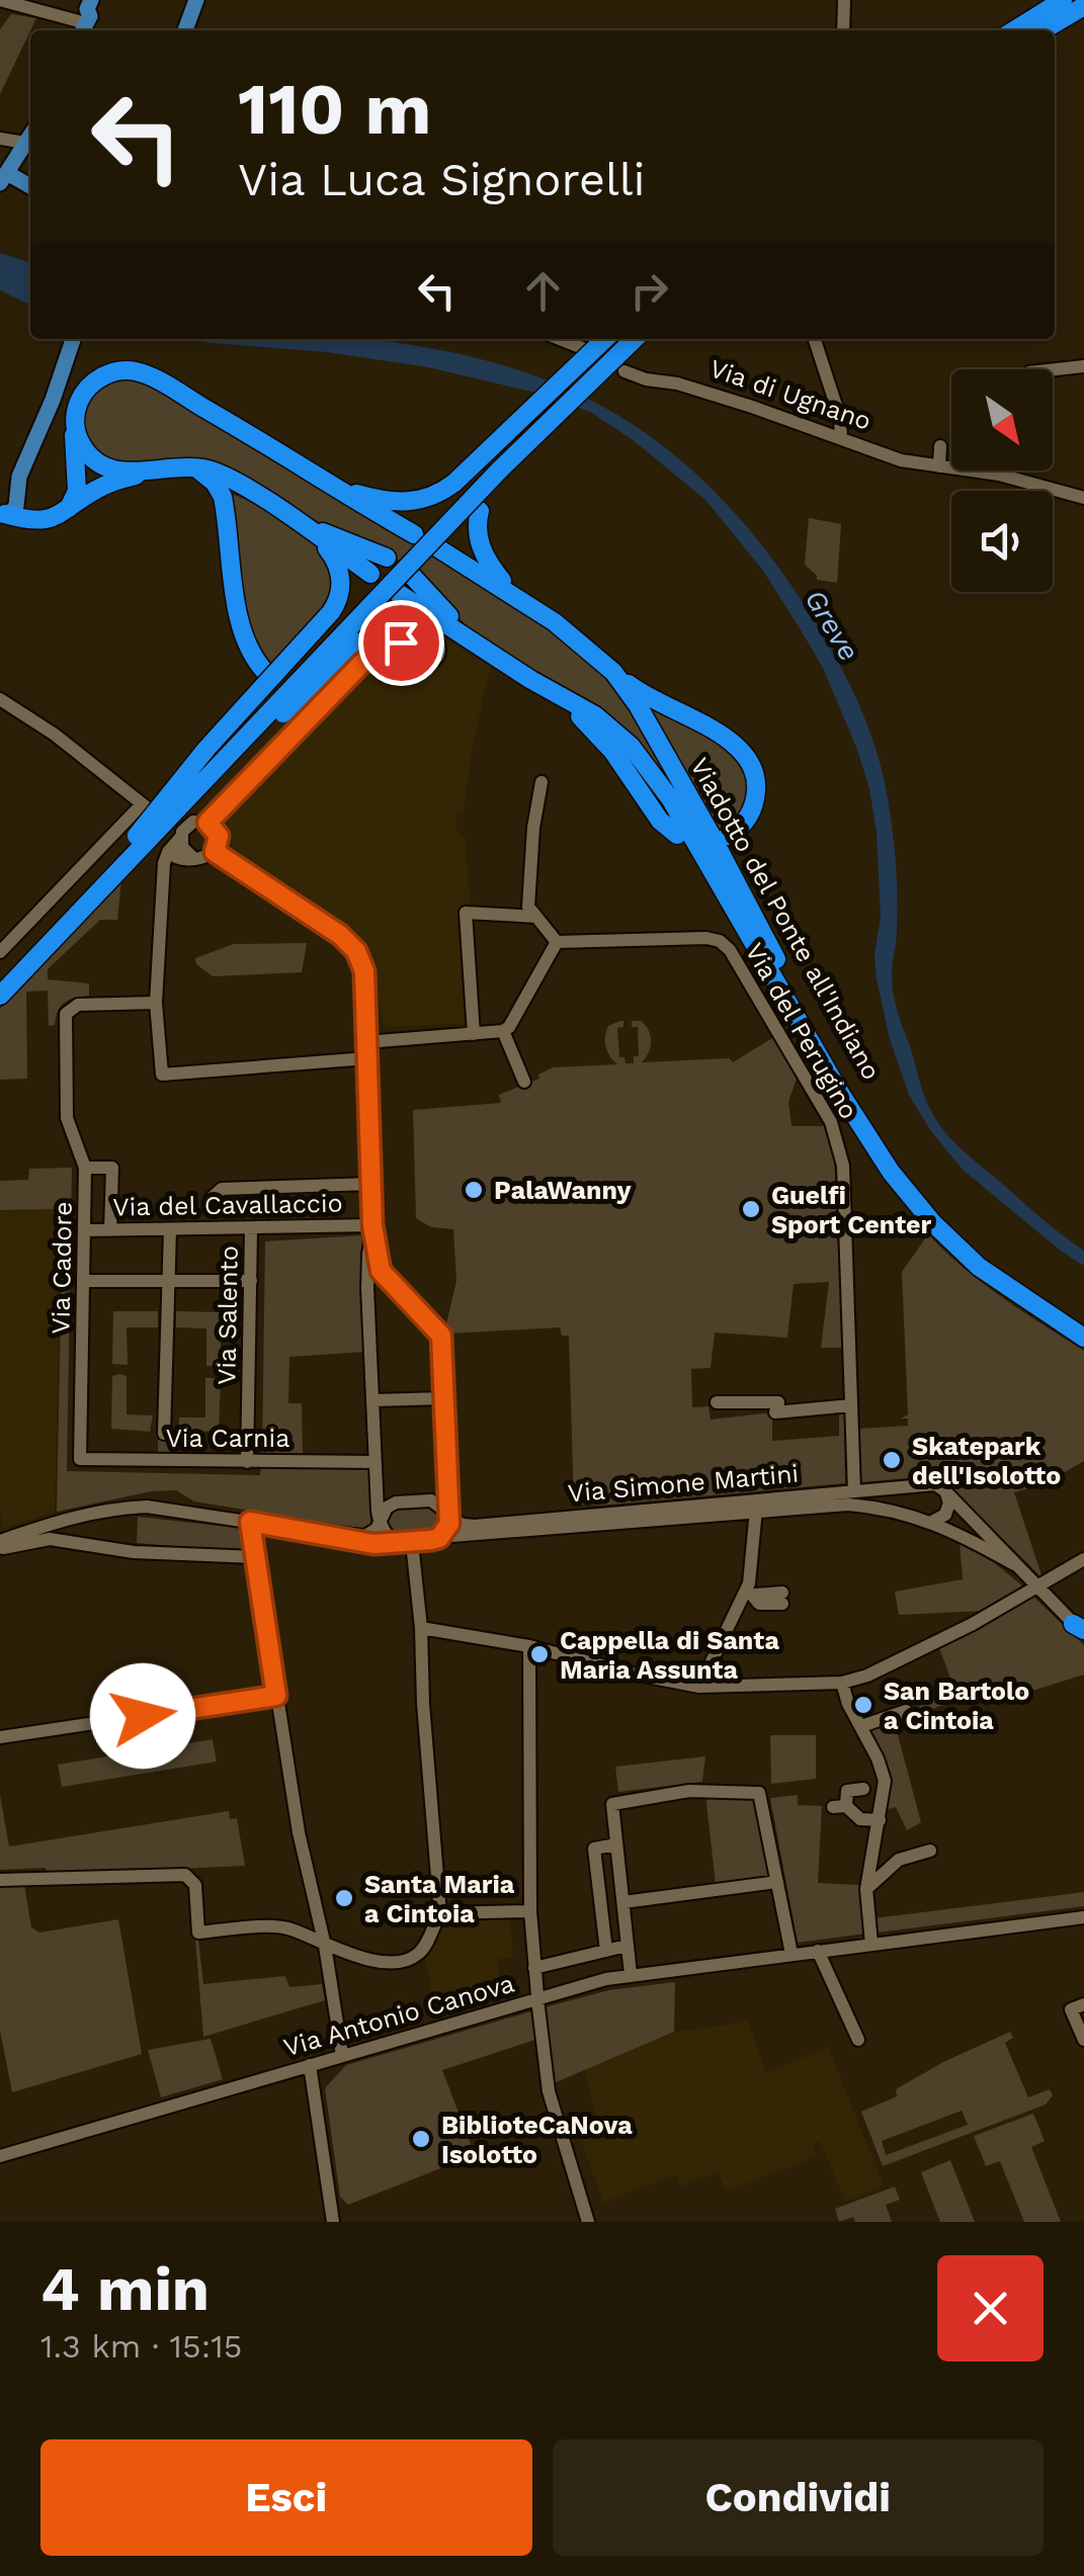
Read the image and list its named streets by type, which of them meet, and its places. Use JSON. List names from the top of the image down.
{
  "streets": {
    "highway": ["Viadotto del Ponte all'Indiano"],
    "street": [
      "Via di Ugnano",
      "Via del Perugino",
      "Via del Cavallaccio",
      "Via Cadore",
      "Via Salento",
      "Via Carnia",
      "Via Simone Martini",
      "Via Antonio Canova"
    ]
  },
  "crossings": [
    ["Via del Perugino", "Via Simone Martini"],
    ["Via del Cavallaccio", "Via Cadore"],
    ["Via del Cavallaccio", "Via Salento"],
    ["Via del Cavallaccio", "Via Carnia"],
    ["Via del Cavallaccio", "Via Simone Martini"],
    ["Via Cadore", "Via Carnia"],
    ["Via Salento", "Via Carnia"]
  ],
  "water": ["Greve"],
  "places": [
    "PalaWanny",
    "Guelfi Sport Center",
    "Skatepark dell'Isolotto",
    "Cappella di Santa Maria Assunta",
    "San Bartolo a Cintoia",
    "Santa Maria a Cintoia",
    "BiblioteCaNova Isolotto"
  ],
  "north": "bottom right",
  "page": {
    "turn": ["110 m", "Via Luca Signorelli"],
    "heading": ["4 min", "1.3 km · 15:15"],
    "buttons": ["Esci", "Condividi"]
  }
}
